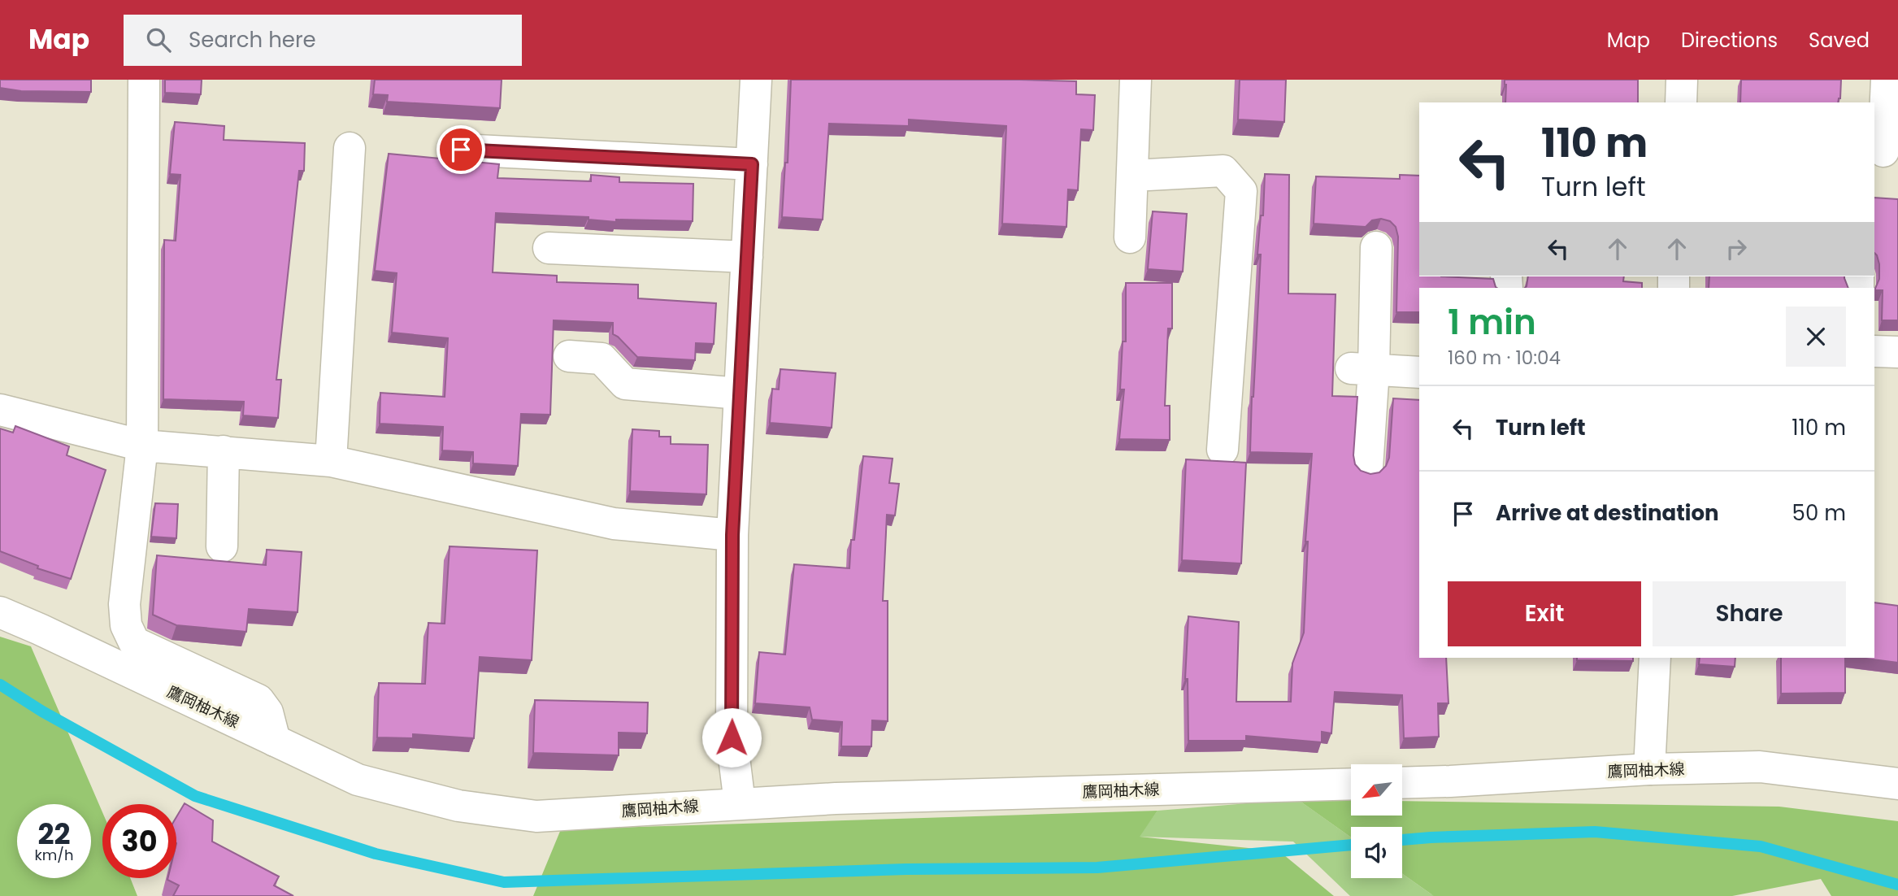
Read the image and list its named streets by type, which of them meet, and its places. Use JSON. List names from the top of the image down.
{
  "streets": {
    "street": ["鷹岡柚木線"]
  },
  "north": "bottom left",
  "page": {
    "header": "Map",
    "search": "Search here",
    "nav": ["Map", "Directions", "Saved"],
    "turn": ["110 m", "Turn left"],
    "heading": ["1 min", "160 m · 10:04"],
    "list": [
      {
        "name": "Turn left",
        "value": "110 m"
      },
      {
        "name": "Arrive at destination",
        "value": "50 m"
      }
    ],
    "buttons": ["Exit", "Share"],
    "speed": "22 km/h",
    "limit": "30"
  }
}
